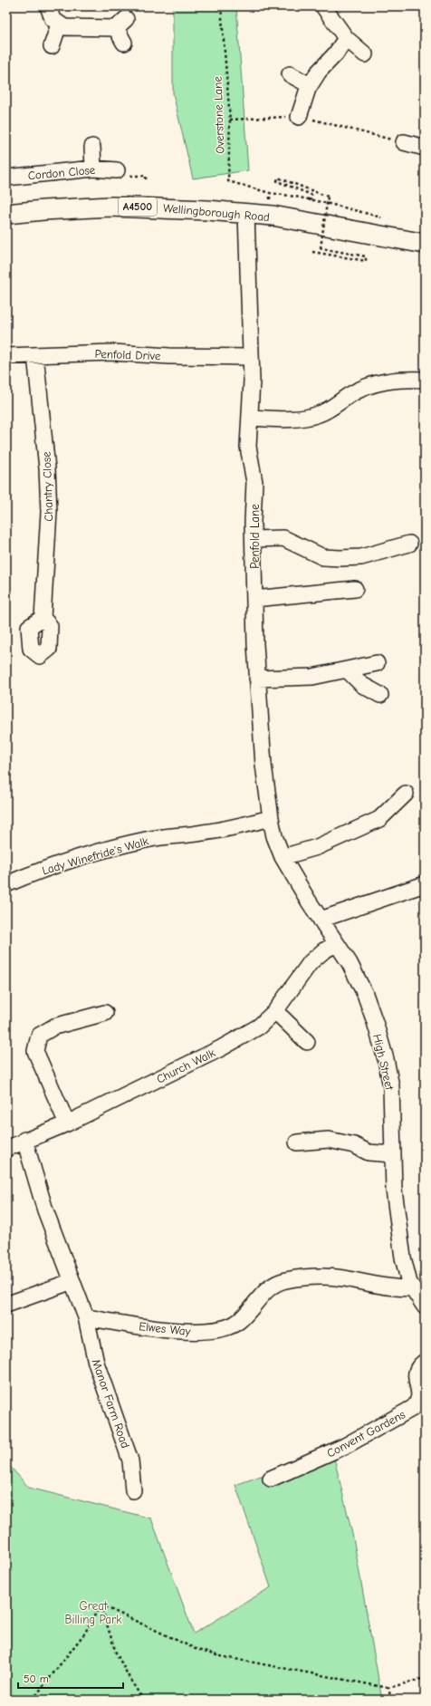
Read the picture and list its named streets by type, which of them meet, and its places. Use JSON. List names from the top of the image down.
{
  "streets": {
    "main road": ["A4500", "Wellingborough Road"],
    "street": [
      "Cordon Close",
      "Penfold Drive",
      "Chantry Close",
      "Penfold Lane",
      "Lady Winefride's Walk",
      "High Street",
      "Church Walk",
      "Elwes Way",
      "Manor Farm Road",
      "Convent Gardens"
    ],
    "path": ["Overstone Lane"]
  },
  "crossings": [
    ["Wellingborough Road", "Penfold Lane"],
    ["Penfold Drive", "Chantry Close"],
    ["Penfold Drive", "Penfold Lane"],
    ["Penfold Lane", "Lady Winefride's Walk"],
    ["Penfold Lane", "High Street"],
    ["High Street", "Church Walk"],
    ["High Street", "Elwes Way"],
    ["Elwes Way", "Manor Farm Road"]
  ],
  "parks": ["Great Billing Park"],
  "scale_bar": "50 m"
}
